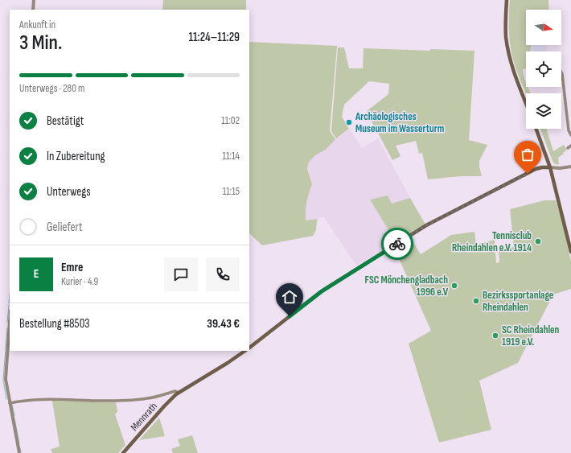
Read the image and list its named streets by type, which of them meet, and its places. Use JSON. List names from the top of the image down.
{
  "streets": {
    "main road": ["Mennrath"]
  },
  "places": [
    "Archäologisches Museum im Wasserturm",
    "Tennisclub Rheindahlen e.V. 1914",
    "FSC Mönchengladbach 1996 e.V",
    "Bezirkssportanlage Rheindahlen",
    "SC Rheindahlen 1919 e.V."
  ],
  "north": "right",
  "page": {
    "heading": ["3 Min.", "Ankunft in", "11:24–11:29"],
    "panel": [
      "Emre",
      "Kurier · 4.9",
      "Bestellung #8503",
      "39.43 €"
    ],
    "bar": "Unterwegs · 280 m",
    "list": [
      ["Bestätigt", "11:02"],
      ["In Zubereitung", "11:14"],
      ["Unterwegs", "11:15"],
      "Geliefert"
    ],
    "round": "E"
  }
}
